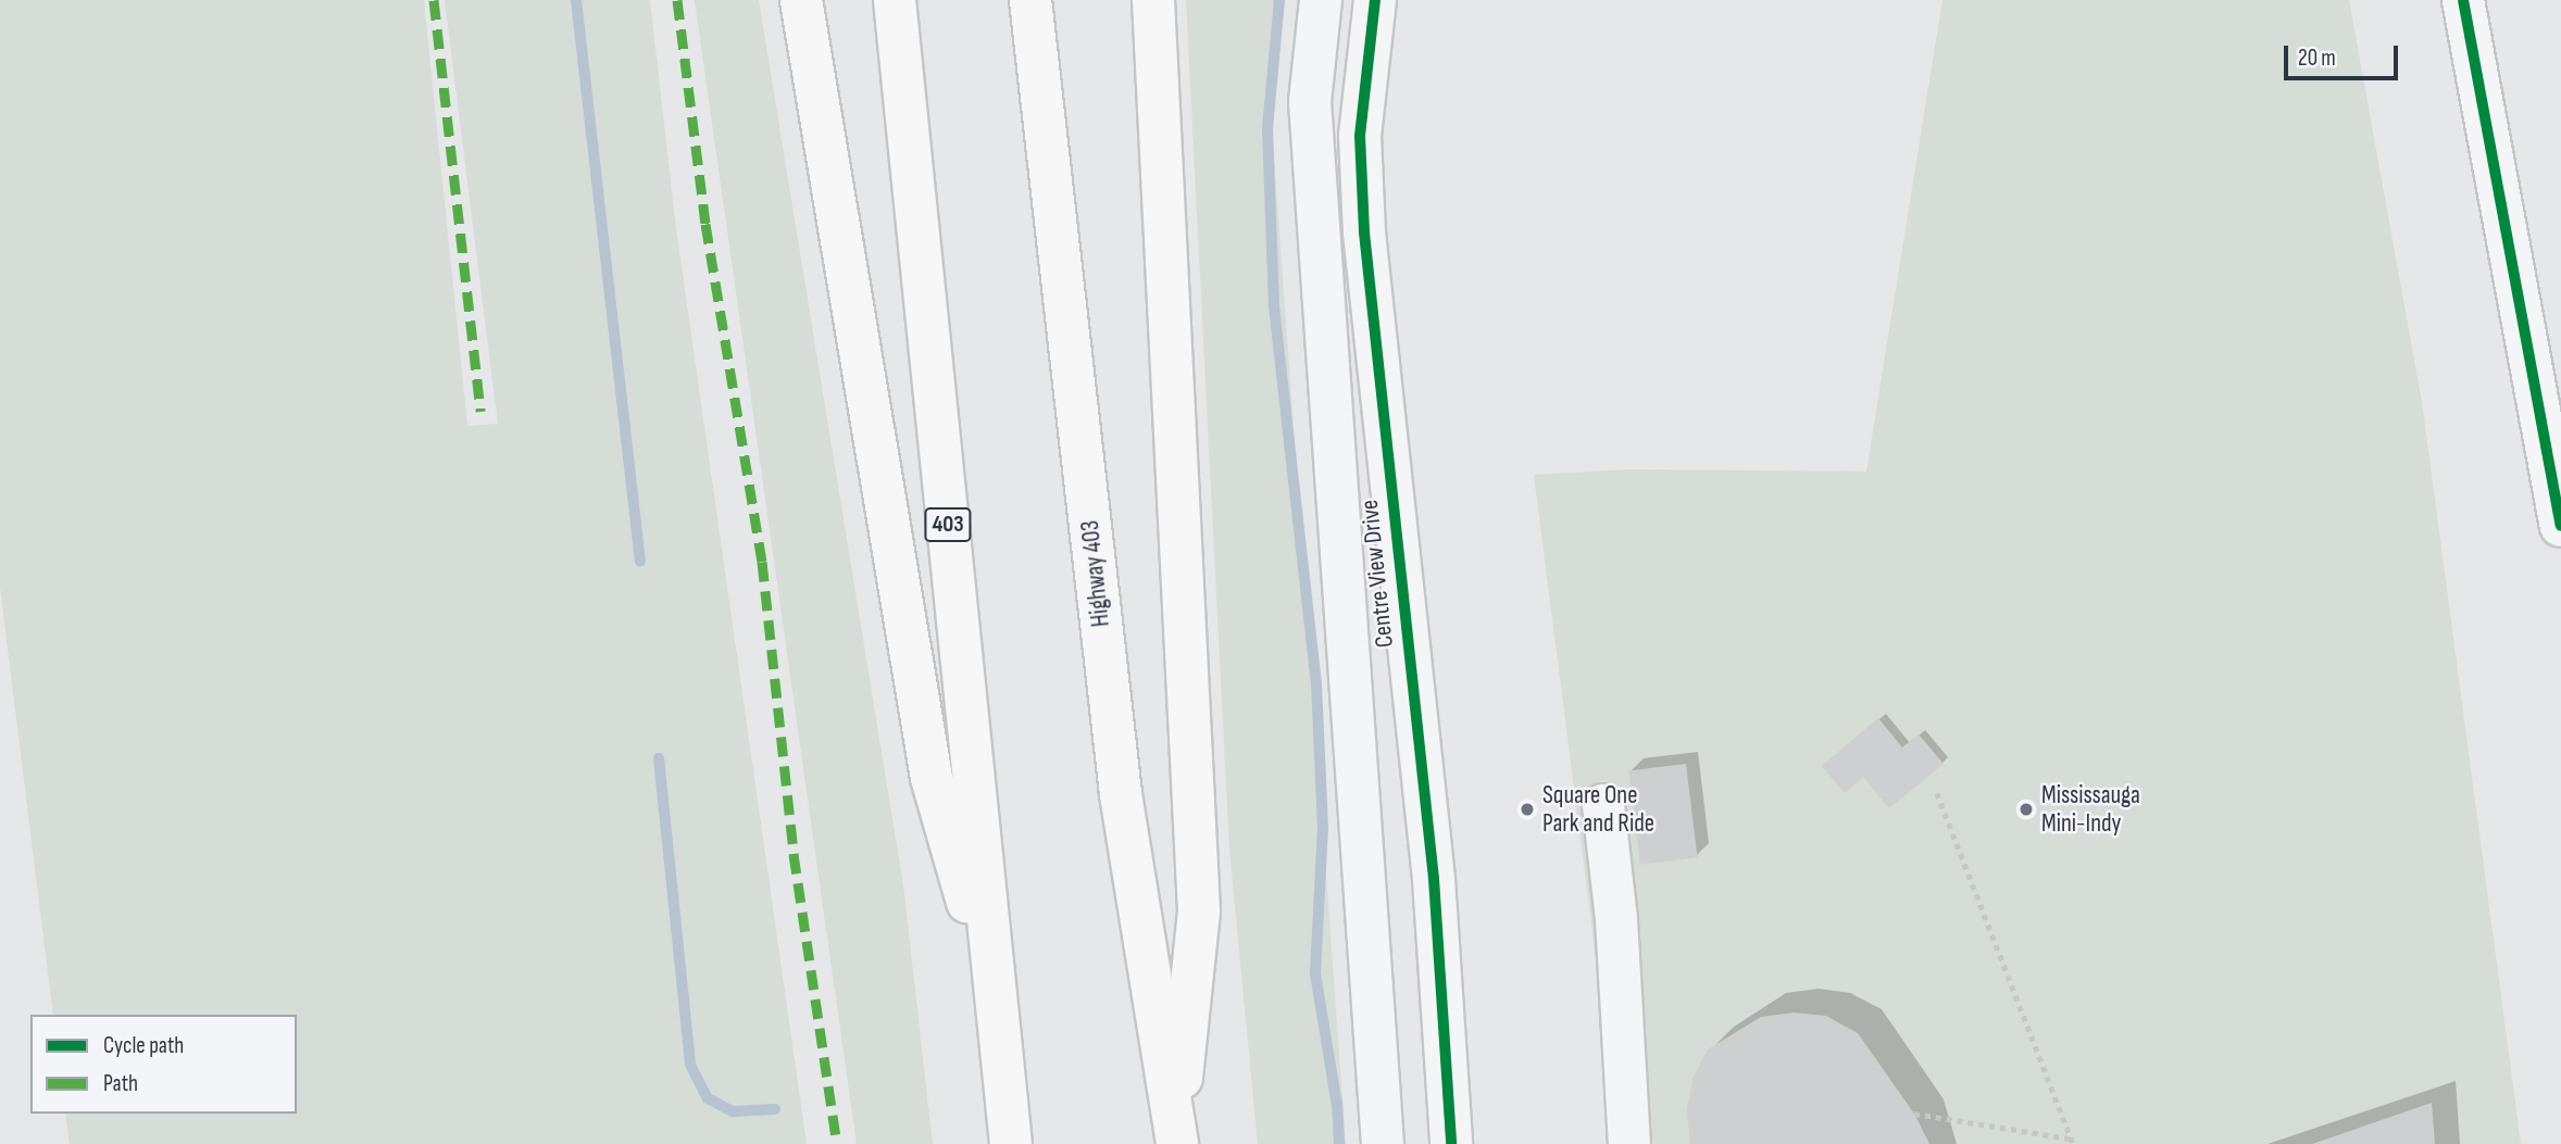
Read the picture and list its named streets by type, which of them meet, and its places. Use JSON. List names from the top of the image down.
{
  "streets": {
    "highway": ["403", "Highway 403"],
    "street": ["Centre View Drive"]
  },
  "places": ["Square One Park and Ride", "Mississauga Mini-Indy"],
  "legend": ["Cycle path", "Path"],
  "scale_bar": "20 m"
}
